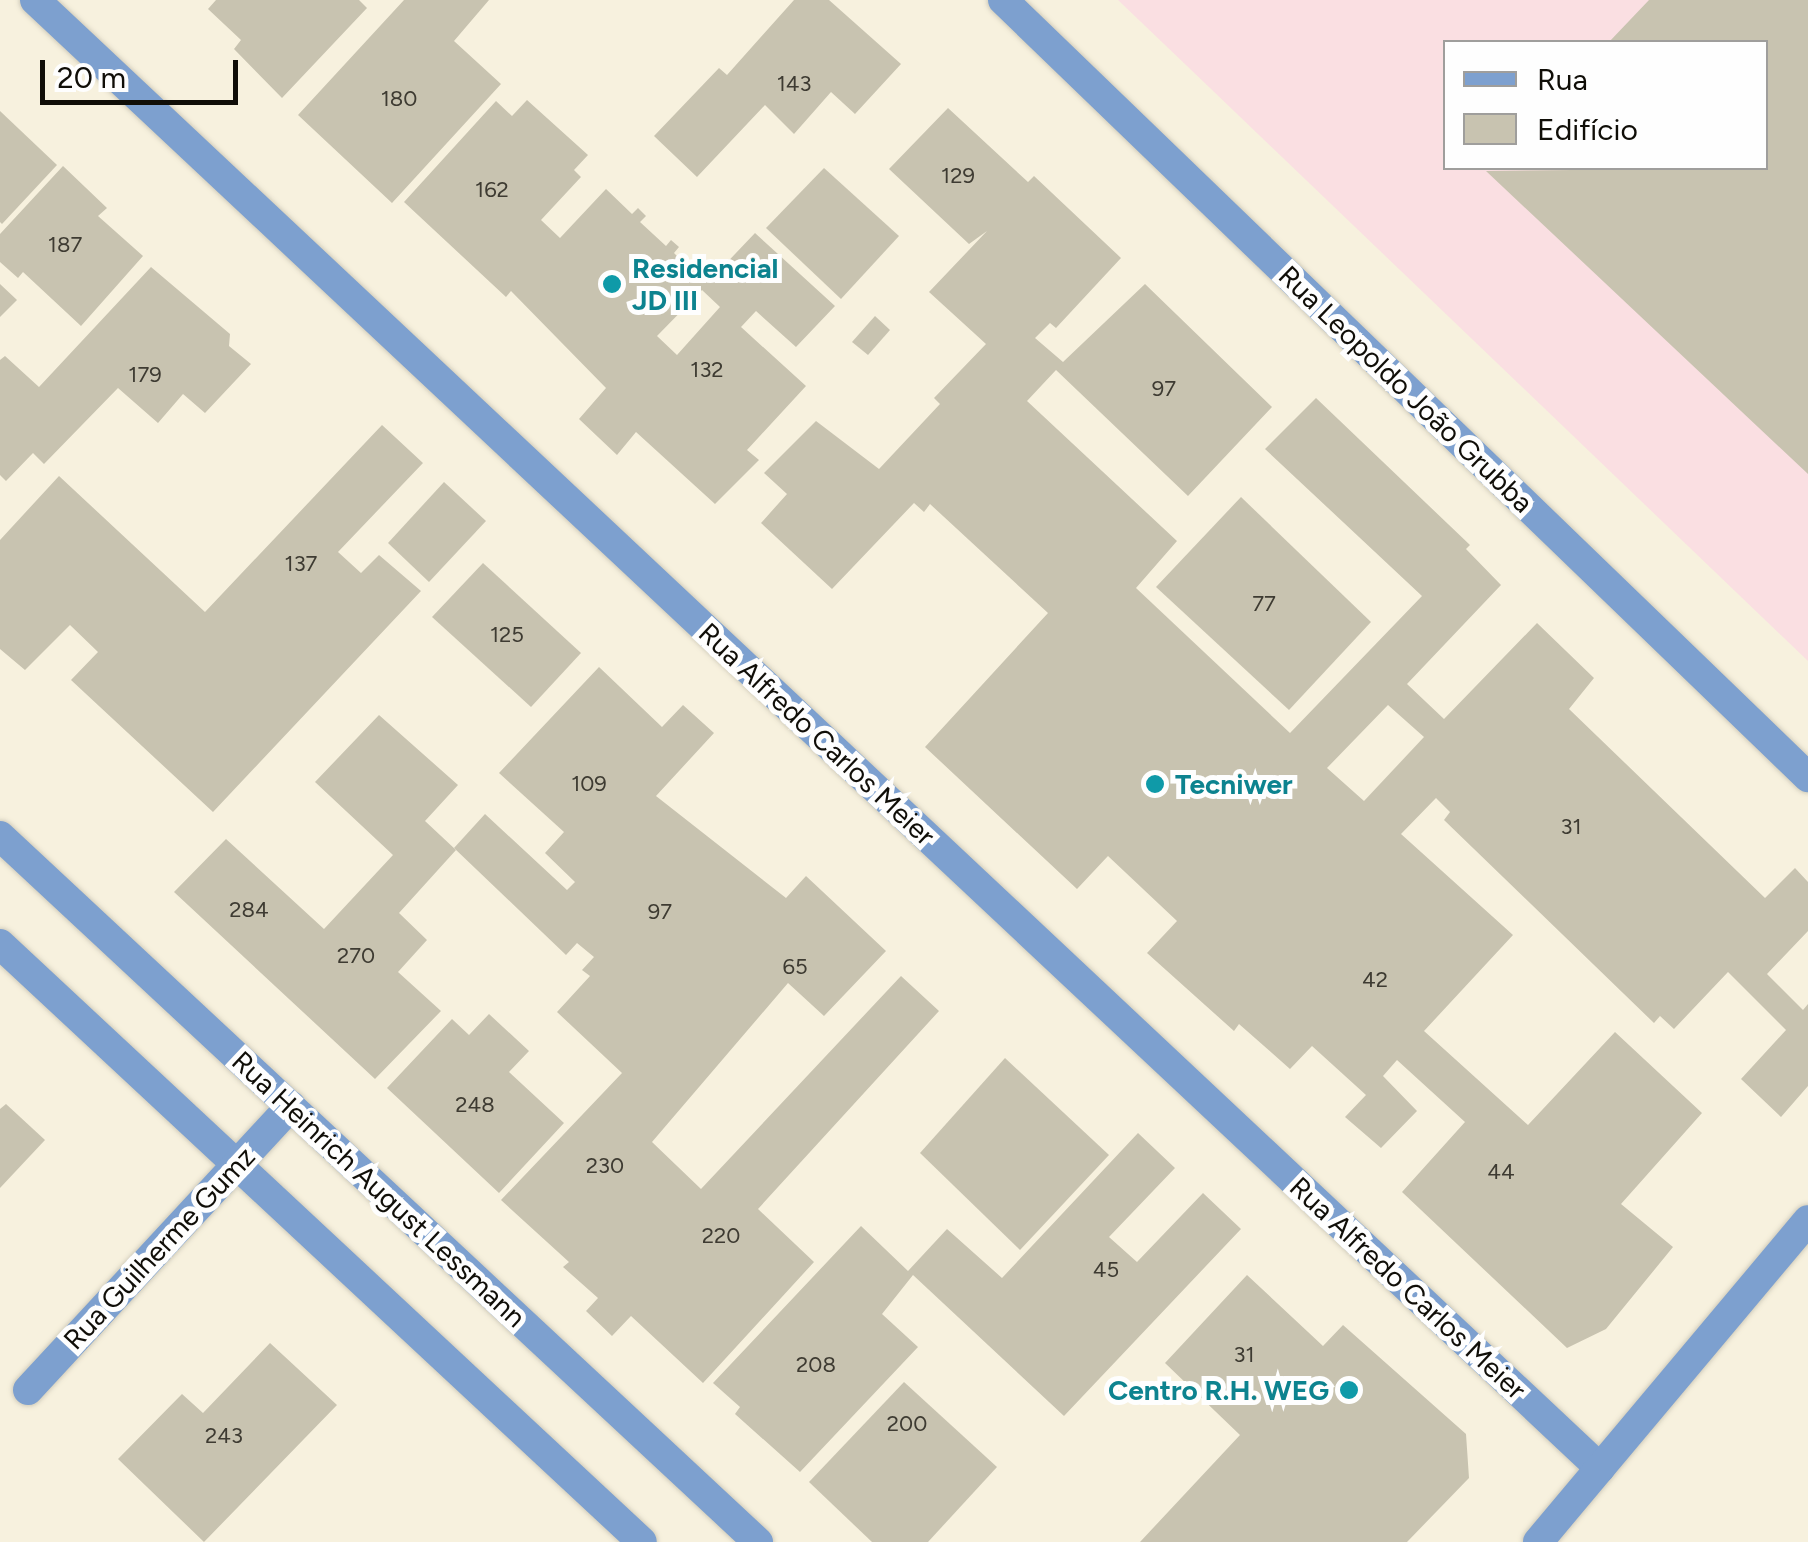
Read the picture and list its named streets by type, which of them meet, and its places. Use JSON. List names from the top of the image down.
{
  "streets": {
    "street": [
      "Rua Leopoldo João Grubba",
      "Rua Alfredo Carlos Meier",
      "Rua Heinrich August Lessmann",
      "Rua Guilherme Gumz"
    ]
  },
  "crossings": [
    ["Rua Heinrich August Lessmann", "Rua Guilherme Gumz"]
  ],
  "places": ["Residencial JD III", "Tecniwer", "Centro R.H. WEG"],
  "house_numbers": [
    "143",
    "180",
    "129",
    "162",
    "187",
    "132",
    "179",
    "97",
    "137",
    "77",
    "125",
    "109",
    "31",
    "284",
    "97",
    "270",
    "65",
    "42",
    "248",
    "230",
    "44",
    "220",
    "45",
    "31",
    "208",
    "200",
    "243"
  ],
  "legend": ["Rua", "Edifício"],
  "scale_bar": "20 m"
}
